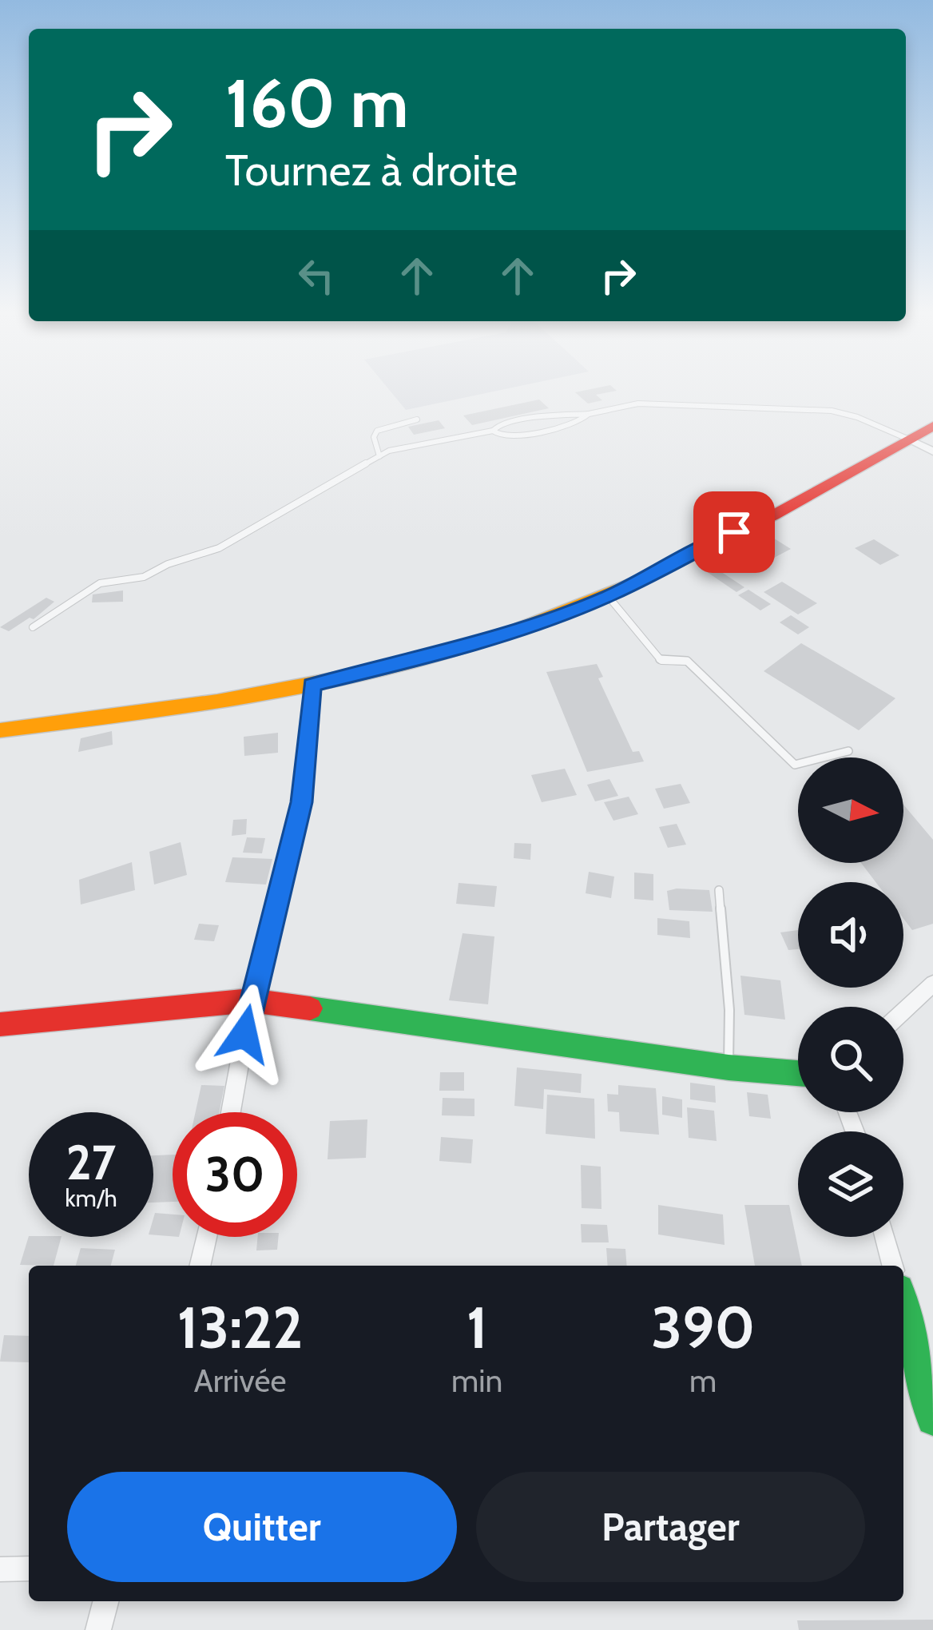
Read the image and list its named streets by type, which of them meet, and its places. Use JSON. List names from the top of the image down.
{
  "north": "right",
  "page": {
    "turn": ["160 m", "Tournez à droite"],
    "speed": "27 km/h",
    "limit": "30",
    "eta": [
      "13:22",
      "Arrivée",
      "1",
      "min",
      "390",
      "m"
    ],
    "buttons": ["Quitter", "Partager"]
  }
}
